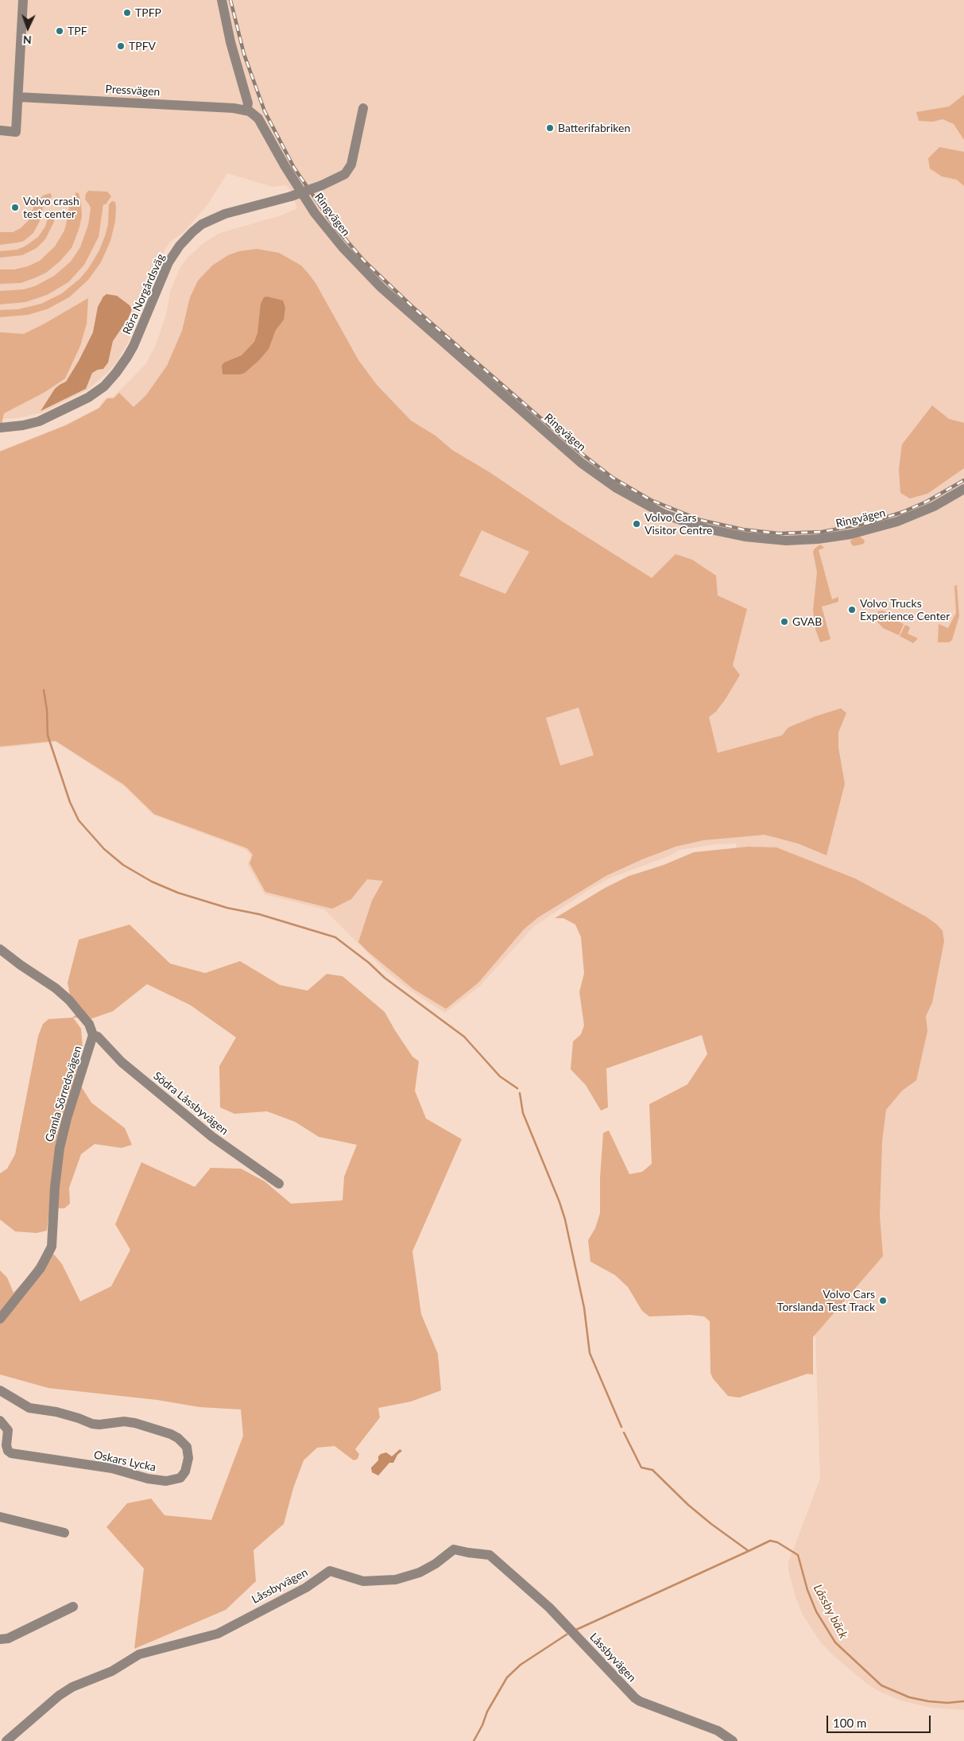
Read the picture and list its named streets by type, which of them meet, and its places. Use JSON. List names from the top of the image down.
{
  "streets": {
    "street": [
      "Pressvägen",
      "Ringvägen",
      "Röra Norgårdsväg",
      "Gamla Sörredsvägen",
      "Södra Låssbyvägen",
      "Oskars Lycka",
      "Låssbyvägen"
    ]
  },
  "crossings": [
    ["Pressvägen", "Ringvägen"],
    ["Gamla Sörredsvägen", "Södra Låssbyvägen"]
  ],
  "water": ["Låssby bäck"],
  "places": [
    "TPFP",
    "TPF",
    "TPFV",
    "Batterifabriken",
    "Volvo crash test center",
    "Volvo Cars Visitor Centre",
    "Volvo Trucks Experience Center",
    "GVAB",
    "Volvo Cars Torslanda Test Track"
  ],
  "scale_bar": "100 m",
  "north": "bottom"
}
